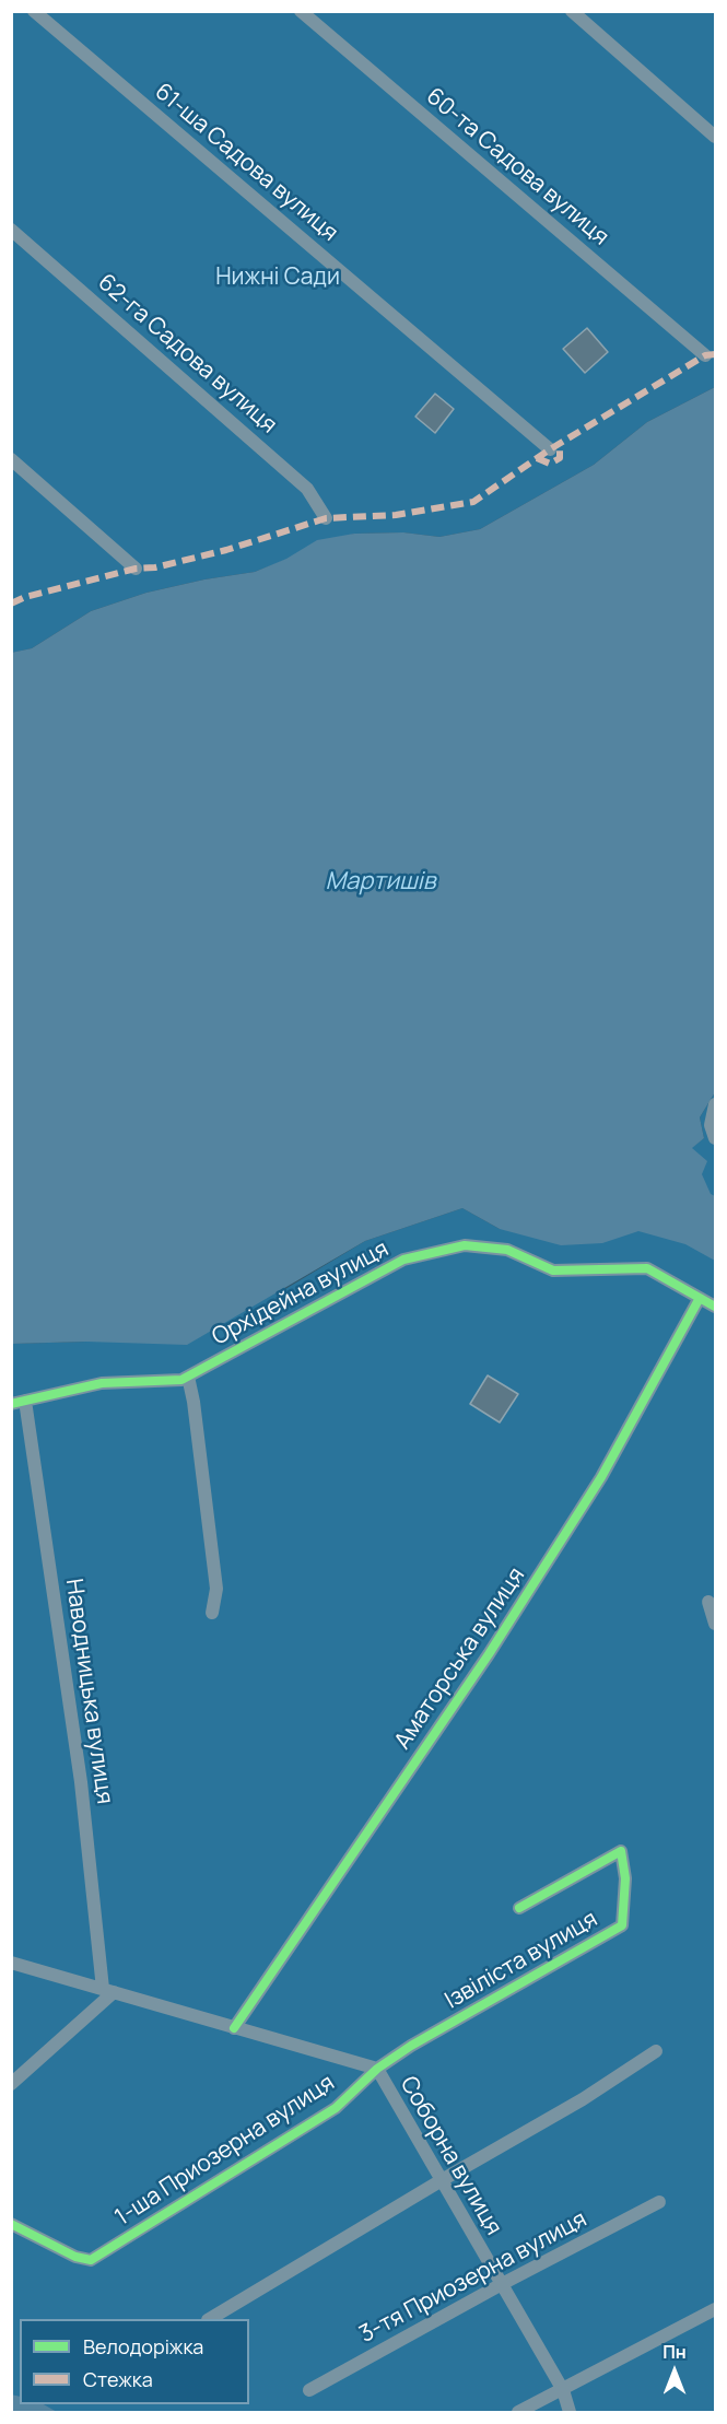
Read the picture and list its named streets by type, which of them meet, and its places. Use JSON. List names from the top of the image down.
{
  "streets": {
    "street": [
      "61-ша Садова вулиця",
      "60-та Садова вулиця",
      "62-га Садова вулиця",
      "Орхідейна вулиця",
      "Аматорська вулиця",
      "Наводницька вулиця",
      "Ізвіліста вулиця",
      "1-ша Приозерна вулиця",
      "Соборна вулиця",
      "3-тя Приозерна вулиця"
    ]
  },
  "crossings": [
    ["Орхідейна вулиця", "Аматорська вулиця"],
    ["Орхідейна вулиця", "Наводницька вулиця"],
    ["Аматорська вулиця", "Соборна вулиця"],
    ["Наводницька вулиця", "Соборна вулиця"],
    ["Ізвіліста вулиця", "1-ша Приозерна вулиця"],
    ["Ізвіліста вулиця", "Соборна вулиця"],
    ["1-ша Приозерна вулиця", "Соборна вулиця"],
    ["Соборна вулиця", "3-тя Приозерна вулиця"]
  ],
  "water": ["Мартишів"],
  "parks": ["Нижні Сади"],
  "legend": ["Велодоріжка", "Стежка"],
  "north": "top"
}
